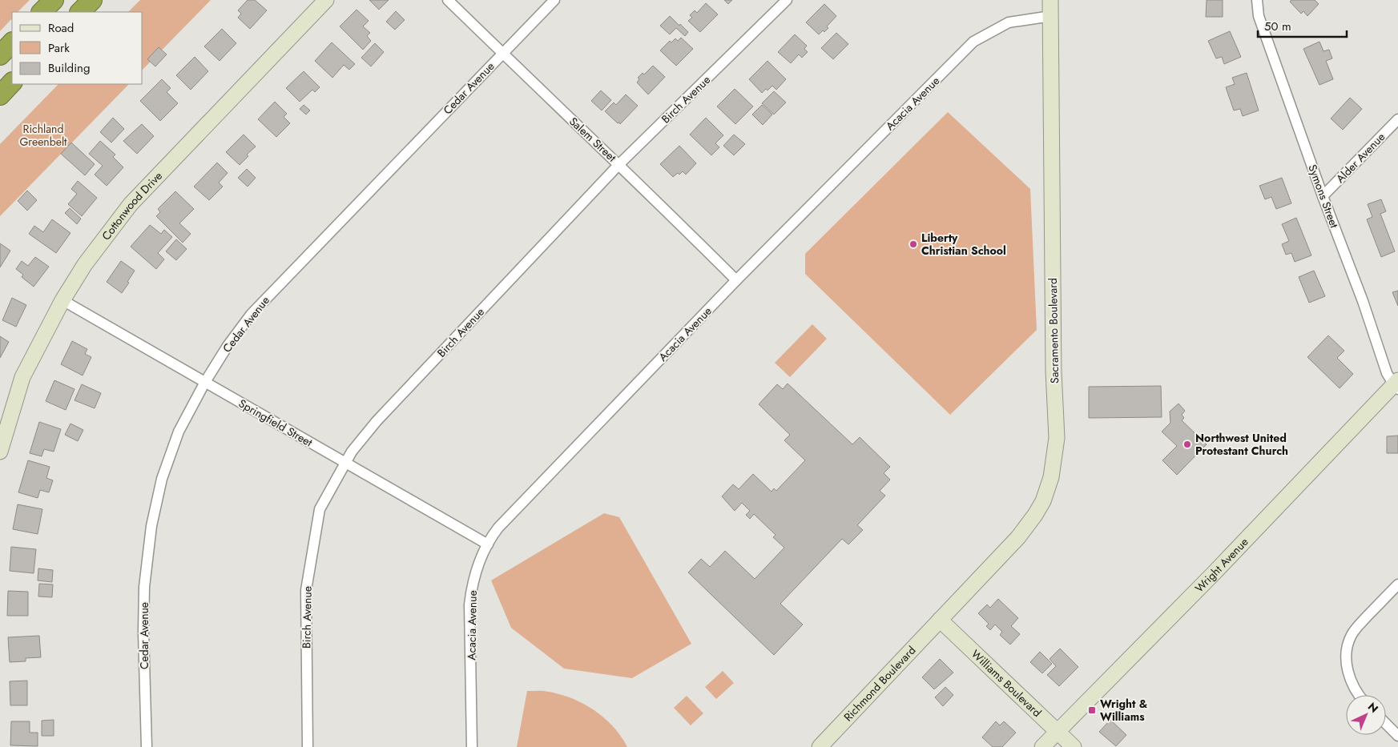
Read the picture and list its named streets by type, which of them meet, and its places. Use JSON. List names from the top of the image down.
{
  "streets": {
    "street": [
      "Cedar Avenue",
      "Birch Avenue",
      "Acacia Avenue",
      "Salem Street",
      "Alder Avenue",
      "Symons Street",
      "Cottonwood Drive",
      "Sacramento Boulevard",
      "Springfield Street",
      "Wright Avenue",
      "Williams Boulevard",
      "Richmond Boulevard"
    ]
  },
  "crossings": [
    ["Cedar Avenue", "Salem Street"],
    ["Cedar Avenue", "Springfield Street"],
    ["Birch Avenue", "Salem Street"],
    ["Birch Avenue", "Springfield Street"],
    ["Acacia Avenue", "Salem Street"],
    ["Acacia Avenue", "Sacramento Boulevard"],
    ["Acacia Avenue", "Springfield Street"],
    ["Alder Avenue", "Symons Street"],
    ["Symons Street", "Wright Avenue"],
    ["Cottonwood Drive", "Springfield Street"],
    ["Sacramento Boulevard", "Williams Boulevard"],
    ["Sacramento Boulevard", "Richmond Boulevard"],
    ["Wright Avenue", "Williams Boulevard"],
    ["Williams Boulevard", "Richmond Boulevard"]
  ],
  "parks": ["Richland Greenbelt"],
  "places": {
    "other": ["Liberty Christian School", "Northwest United Protestant Church"],
    "transit": ["Wright & Williams"]
  },
  "legend": ["Road", "Park", "Building"],
  "scale_bar": "50 m",
  "north": "top right"
}
